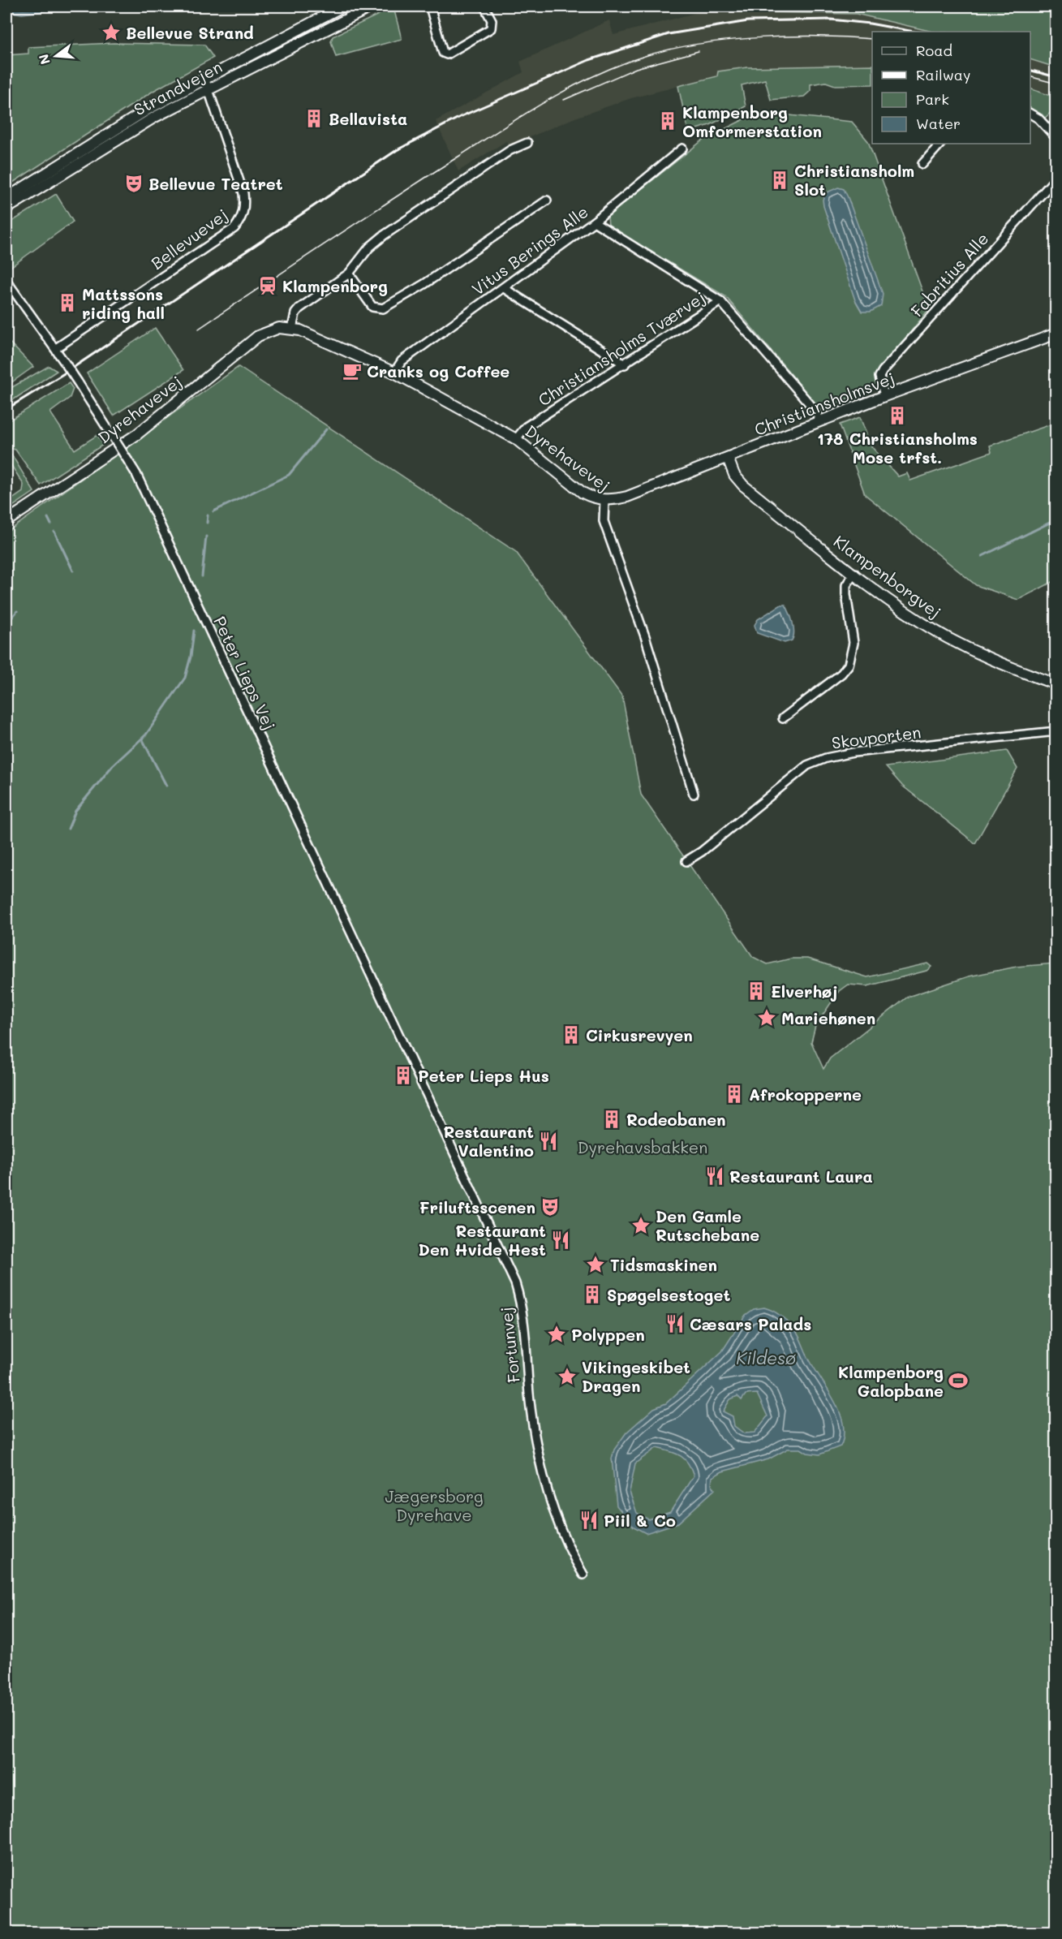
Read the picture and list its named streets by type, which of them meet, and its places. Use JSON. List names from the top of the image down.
{
  "streets": {
    "street": [
      "Strandvejen",
      "Bellevuevej",
      "Vitus Berings Alle",
      "Fabritius Alle",
      "Christiansholms Tværvej",
      "Christiansholmsvej",
      "Dyrehavevej",
      "Klampenborgvej",
      "Peter Lieps Vej",
      "Skovporten",
      "Fortunvej"
    ]
  },
  "crossings": [
    ["Strandvejen", "Bellevuevej"],
    ["Bellevuevej", "Peter Lieps Vej"],
    ["Vitus Berings Alle", "Dyrehavevej"],
    ["Fabritius Alle", "Christiansholmsvej"],
    ["Christiansholms Tværvej", "Dyrehavevej"],
    ["Christiansholmsvej", "Dyrehavevej"],
    ["Christiansholmsvej", "Klampenborgvej"],
    ["Peter Lieps Vej", "Fortunvej"]
  ],
  "water": ["Kildesø"],
  "parks": ["Dyrehavsbakken", "Jægersborg Dyrehave"],
  "places": {
    "place": [
      "Bellevue Strand",
      "Mariehønen",
      "Den Gamle Rutschebane",
      "Tidsmaskinen",
      "Polyppen",
      "Vikingeskibet Dragen"
    ],
    "building": [
      "Bellavista",
      "Klampenborg Omformerstation",
      "Christiansholm Slot",
      "Mattssons riding hall",
      "178 Christiansholms Mose trfst.",
      "Elverhøj",
      "Cirkusrevyen",
      "Peter Lieps Hus",
      "Afrokopperne",
      "Rodeobanen",
      "Spøgelsestoget"
    ],
    "theatre": ["Bellevue Teatret", "Friluftsscenen"],
    "station": ["Klampenborg"],
    "cafe": ["Cranks og Coffee"],
    "restaurant": [
      "Restaurant Valentino",
      "Restaurant Laura",
      "Restaurant Den Hvide Hest",
      "Cæsars Palads",
      "Piil & Co"
    ],
    "sports": ["Klampenborg Galopbane"]
  },
  "legend": [
    "Road",
    "Railway",
    "Park",
    "Water"
  ],
  "north": "left"
}
